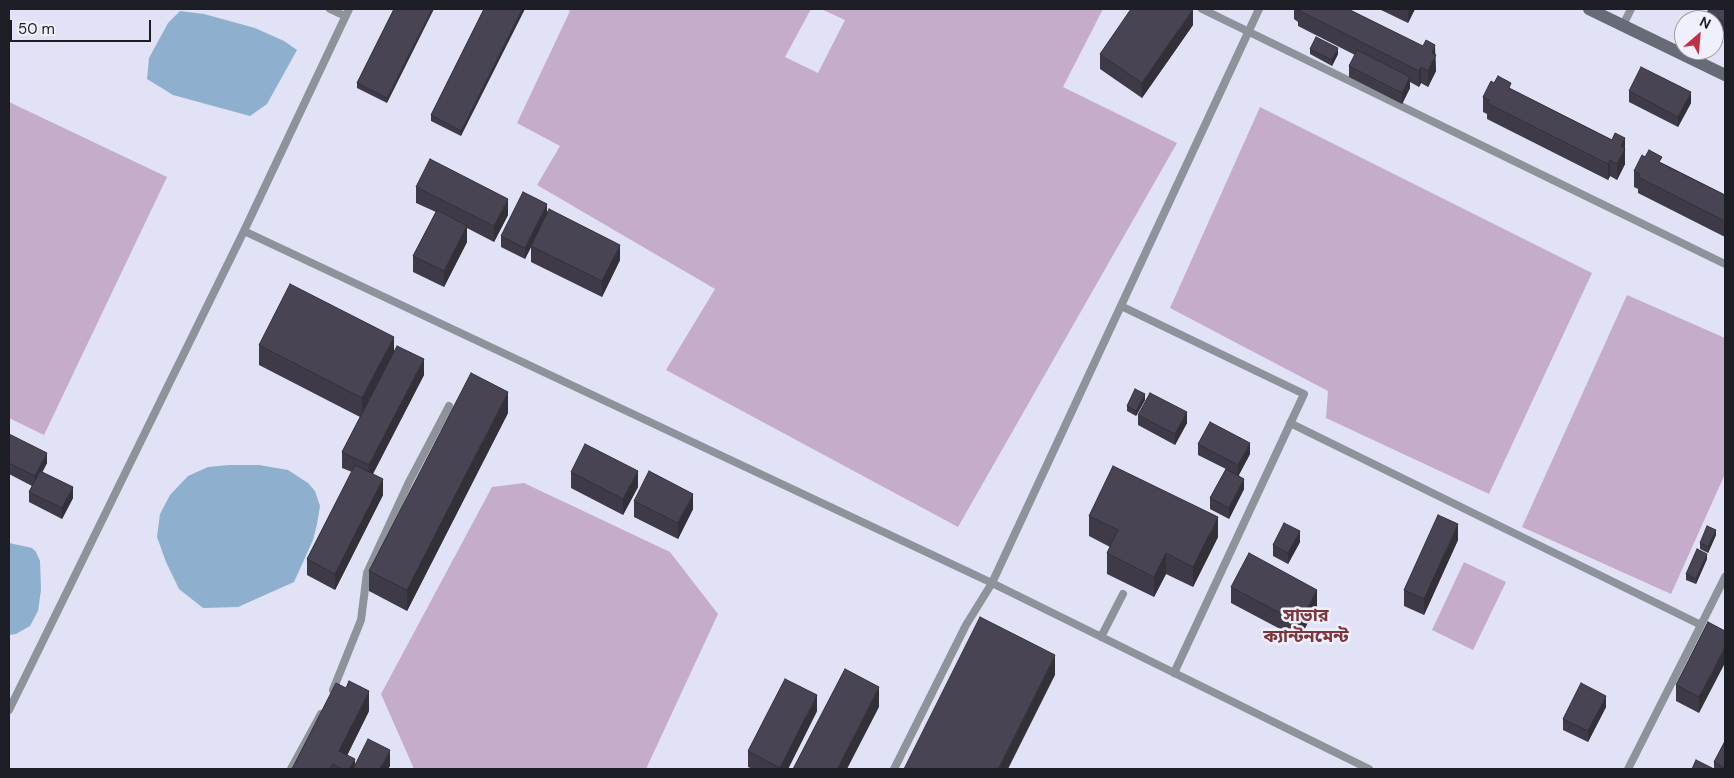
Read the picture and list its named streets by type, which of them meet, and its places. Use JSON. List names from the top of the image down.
{
  "districts": ["সাভার ক্যান্টনমেন্ট"],
  "scale_bar": "50 m",
  "north": "top right"
}
